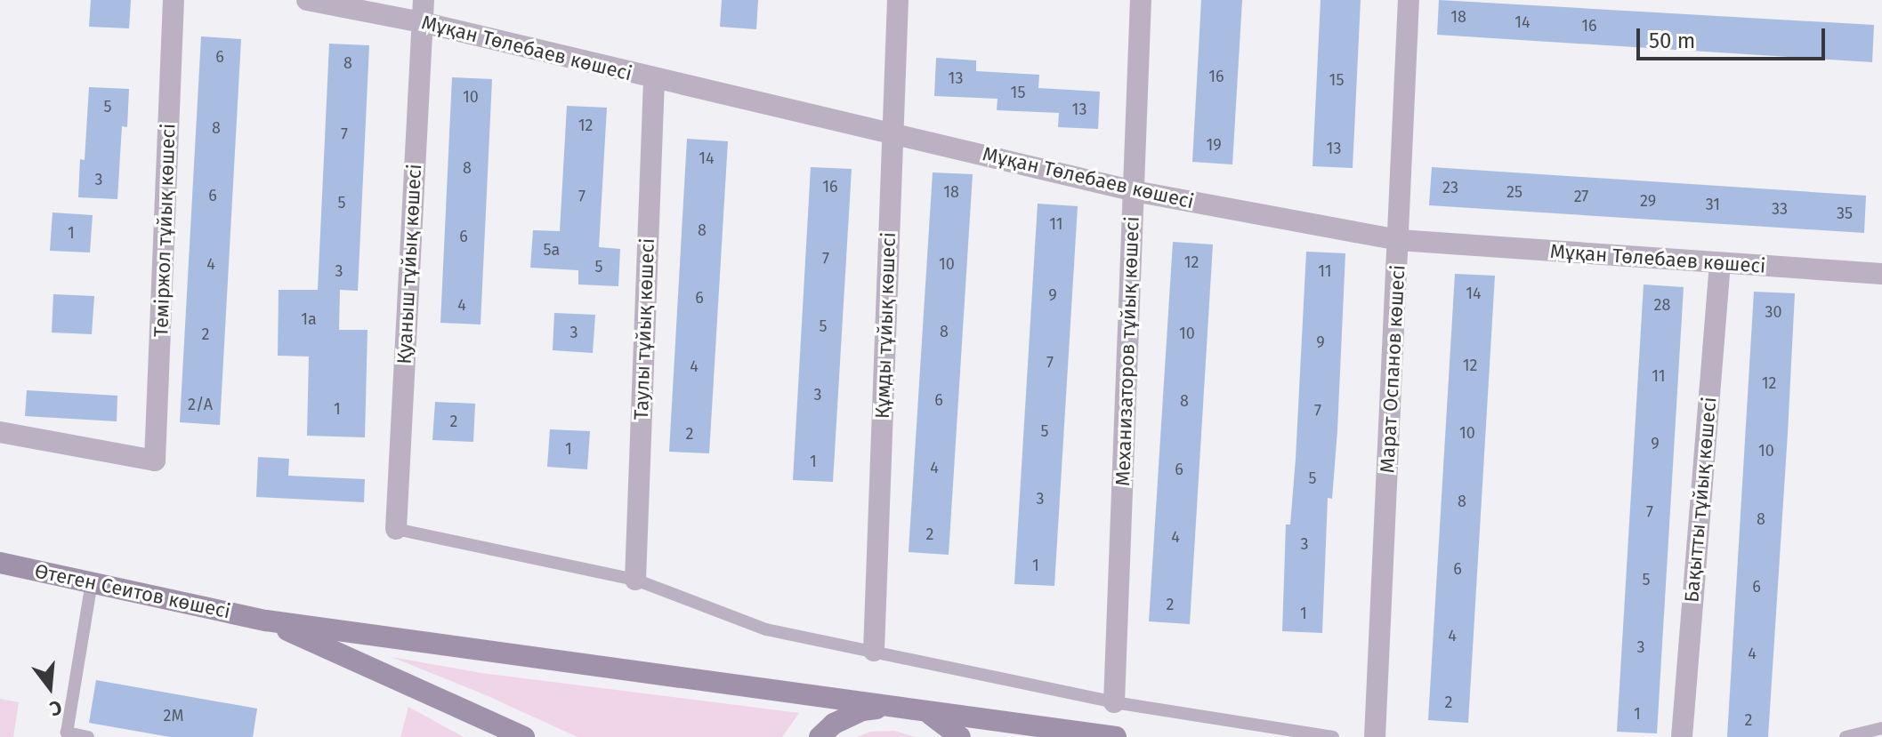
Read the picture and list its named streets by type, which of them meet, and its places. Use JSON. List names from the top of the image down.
{
  "streets": {
    "main road": ["Өтеген Сеитов көшесі"],
    "street": [
      "Мұқан Төлебаев көшесі",
      "Теміржол тұйық көшесі",
      "Қуаныш тұйық көшесі",
      "Құмды тұйық көшесі",
      "Таулы тұйық көшесі",
      "Механизаторов тұйық көшесі",
      "Марат Оспанов көшесі",
      "Бақытты тұйық көшесі"
    ]
  },
  "crossings": [
    ["Мұқан Төлебаев көшесі", "Қуаныш тұйық көшесі"],
    ["Мұқан Төлебаев көшесі", "Құмды тұйық көшесі"],
    ["Мұқан Төлебаев көшесі", "Таулы тұйық көшесі"],
    ["Мұқан Төлебаев көшесі", "Механизаторов тұйық көшесі"],
    ["Мұқан Төлебаев көшесі", "Марат Оспанов көшесі"],
    ["Мұқан Төлебаев көшесі", "Бақытты тұйық көшесі"]
  ],
  "house_numbers": [
    "18",
    "14",
    "16",
    "6",
    "8",
    "16",
    "13",
    "15",
    "15",
    "10",
    "5",
    "13",
    "12",
    "8",
    "7",
    "19",
    "13",
    "14",
    "8",
    "3",
    "16",
    "23",
    "18",
    "25",
    "6",
    "7",
    "27",
    "29",
    "5",
    "31",
    "33",
    "35",
    "11",
    "8",
    "1",
    "6",
    "5а",
    "7",
    "12",
    "4",
    "10",
    "5",
    "3",
    "11",
    "14",
    "9",
    "6",
    "4",
    "28",
    "30",
    "1а",
    "5",
    "8",
    "3",
    "10",
    "2",
    "9",
    "7",
    "12",
    "4",
    "11",
    "12",
    "3",
    "6",
    "8",
    "2/А",
    "1",
    "7",
    "2",
    "5",
    "10",
    "2",
    "9",
    "1",
    "10",
    "1",
    "4",
    "6",
    "5",
    "3",
    "8",
    "7",
    "8",
    "2",
    "4",
    "3",
    "1",
    "6",
    "5",
    "6",
    "2",
    "1",
    "4",
    "3",
    "4",
    "2",
    "1",
    "2М",
    "2"
  ],
  "scale_bar": "50 m",
  "north": "bottom"
}
